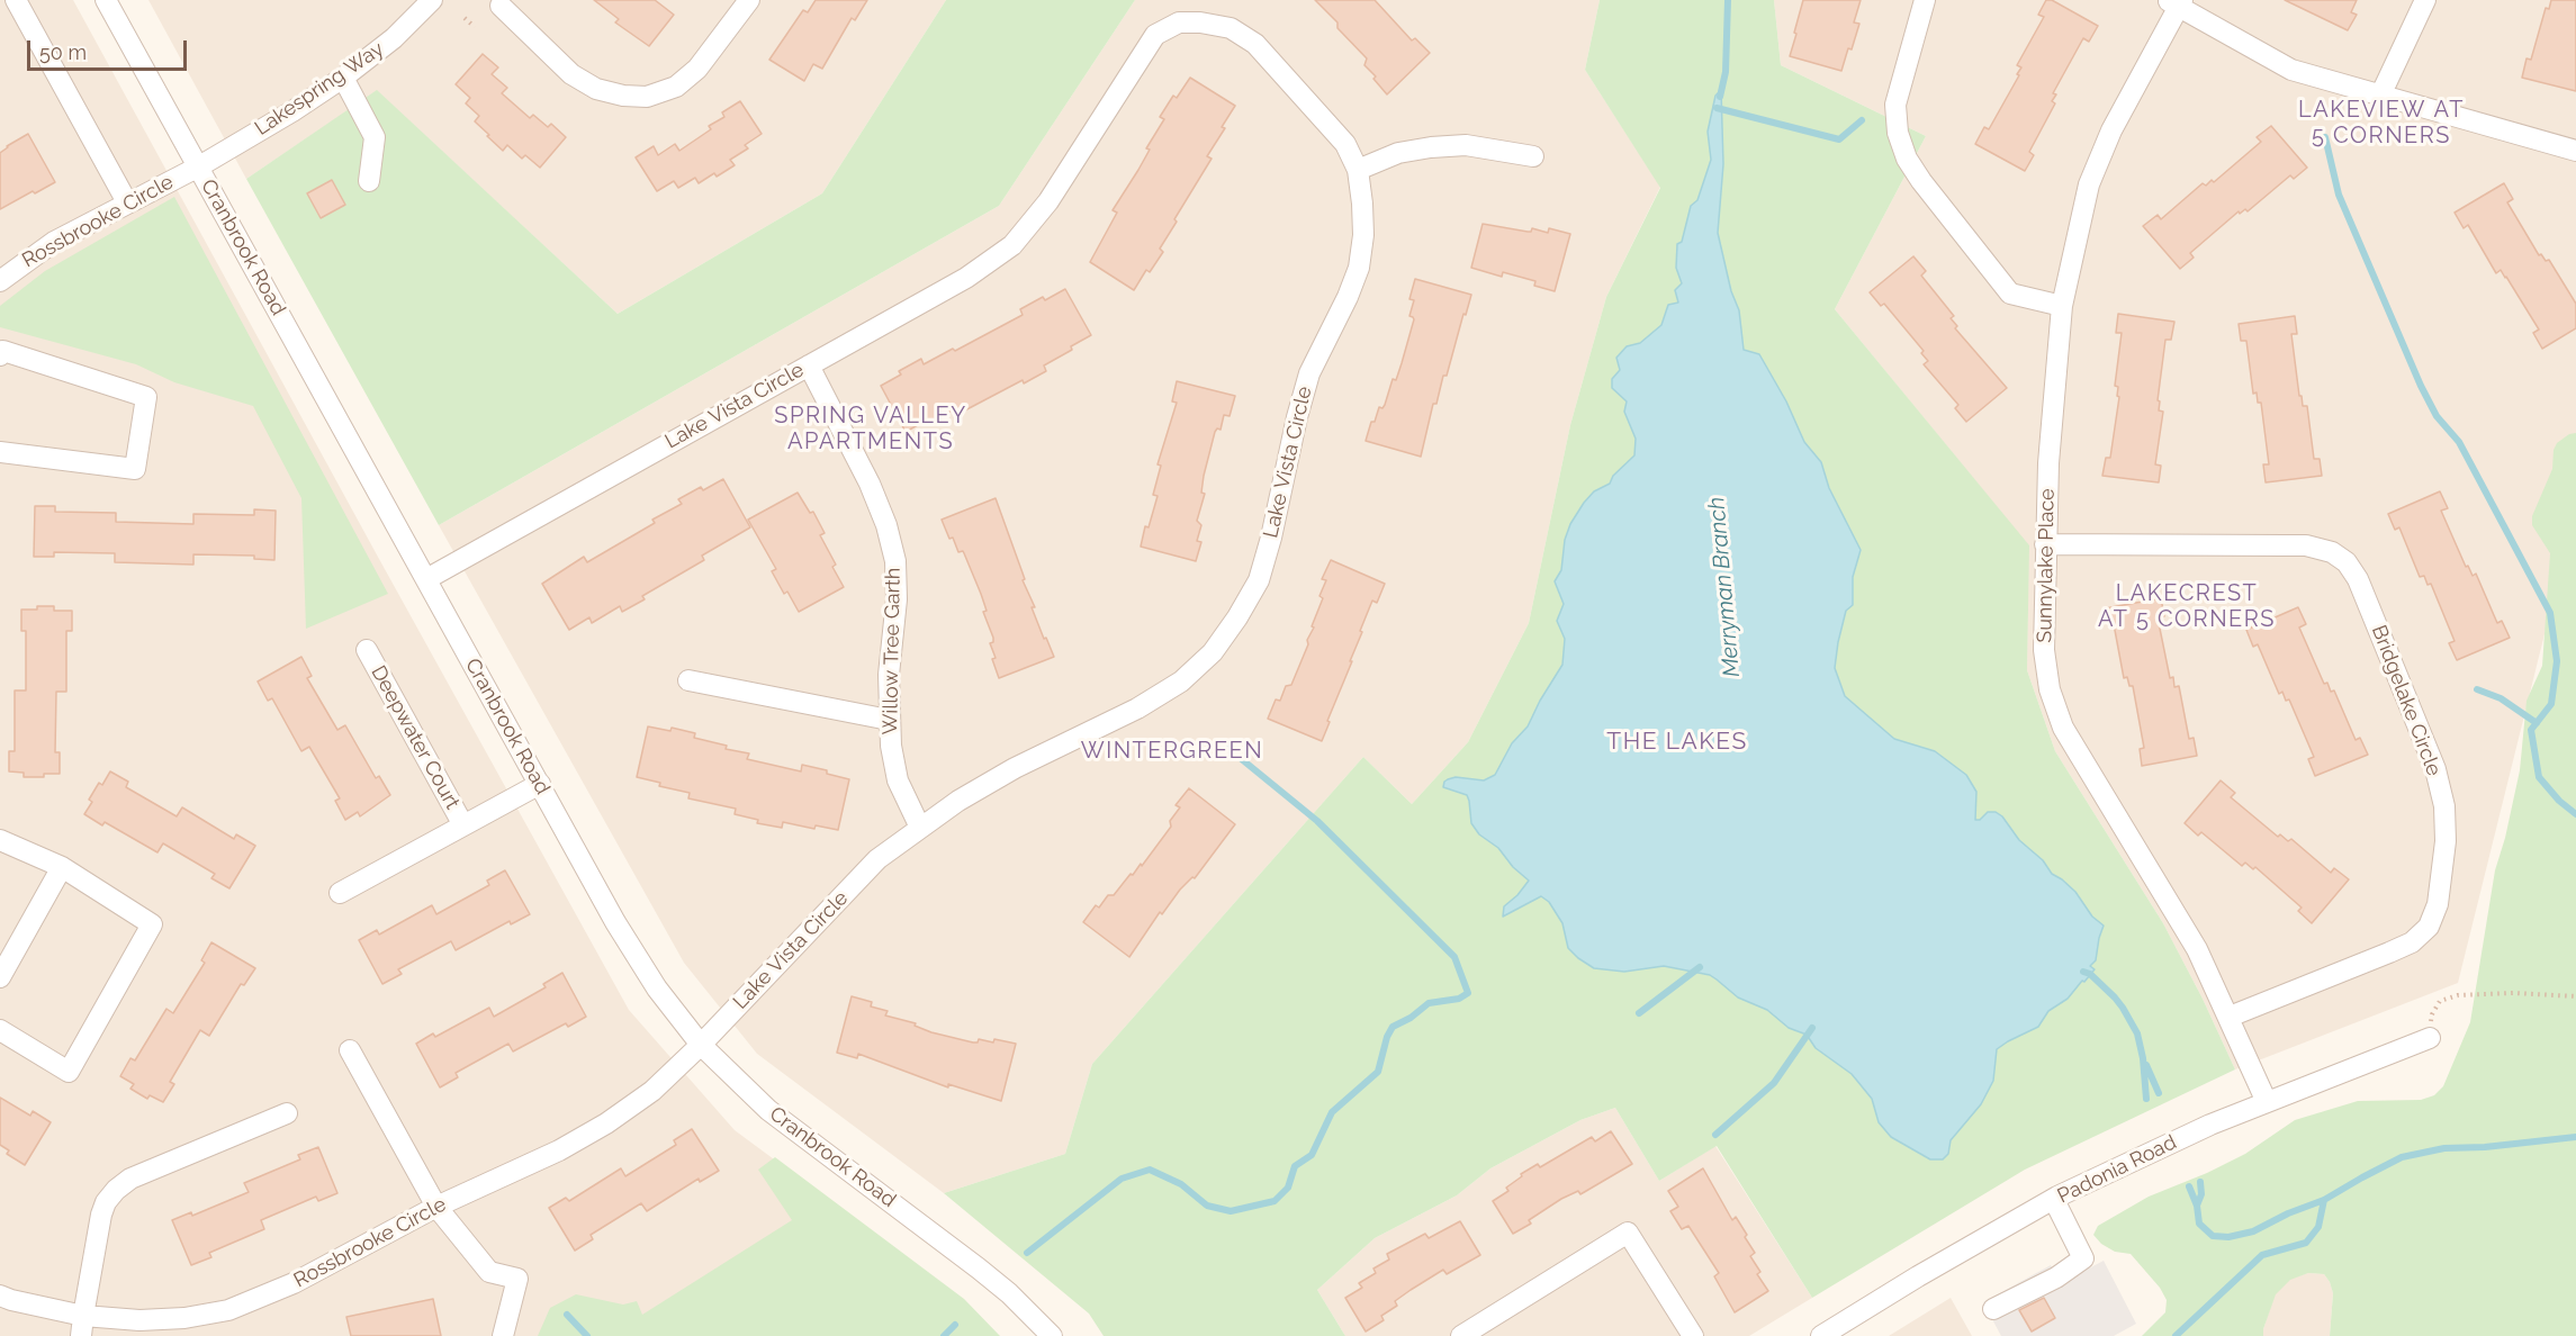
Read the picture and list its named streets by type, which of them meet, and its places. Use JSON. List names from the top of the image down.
{
  "streets": {
    "street": [
      "Lakespring Way",
      "Rossbrooke Circle",
      "Cranbrook Road",
      "Lake Vista Circle",
      "Sunnylake Place",
      "Willow Tree Garth",
      "Bridgelake Circle",
      "Deepwater Court",
      "Padonia Road"
    ]
  },
  "crossings": [
    ["Lakespring Way", "Rossbrooke Circle"],
    ["Lakespring Way", "Cranbrook Road"],
    ["Rossbrooke Circle", "Cranbrook Road"],
    ["Rossbrooke Circle", "Lake Vista Circle"],
    ["Cranbrook Road", "Lake Vista Circle"],
    ["Cranbrook Road", "Deepwater Court"],
    ["Lake Vista Circle", "Willow Tree Garth"],
    ["Sunnylake Place", "Bridgelake Circle"],
    ["Sunnylake Place", "Padonia Road"]
  ],
  "districts": [
    "LAKEVIEW AT 5 CORNERS",
    "SPRING VALLEY APARTMENTS",
    "LAKECREST AT 5 CORNERS",
    "THE LAKES",
    "WINTERGREEN"
  ],
  "water": ["Merryman Branch"],
  "scale_bar": "50 m"
}
